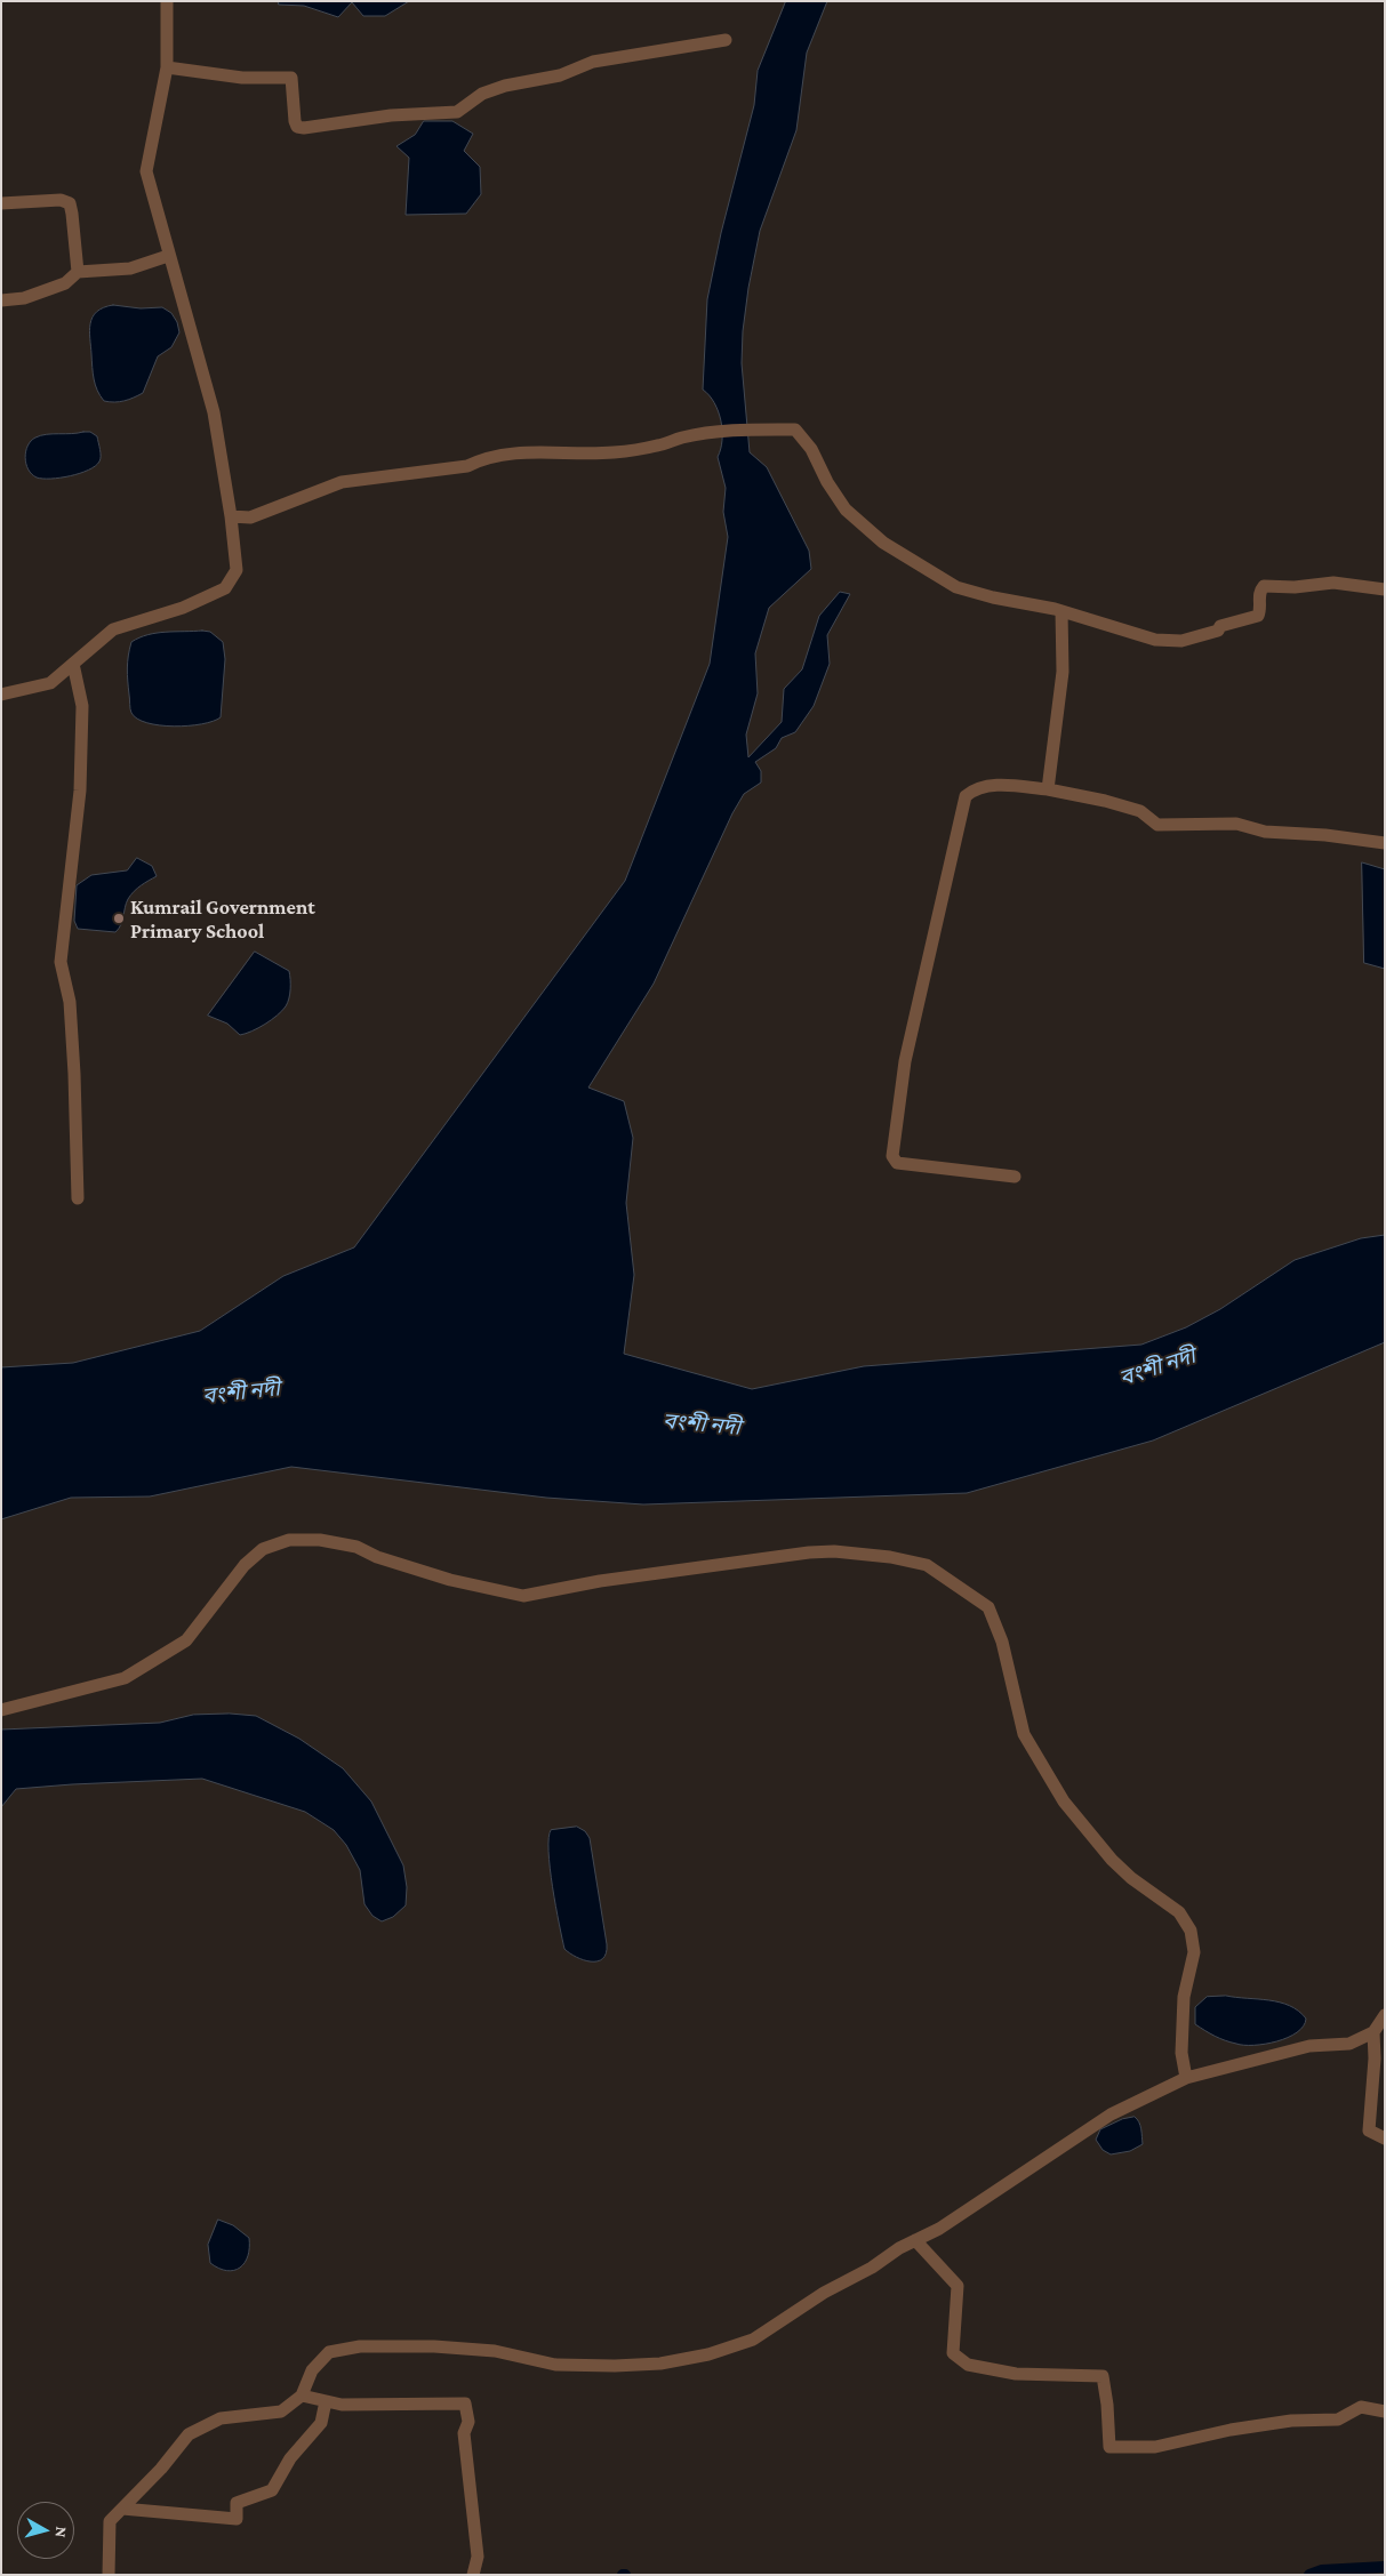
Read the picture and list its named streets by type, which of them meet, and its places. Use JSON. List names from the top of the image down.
{
  "water": ["বংশী নদী"],
  "places": ["Kumrail Government Primary School"],
  "north": "right"
}
